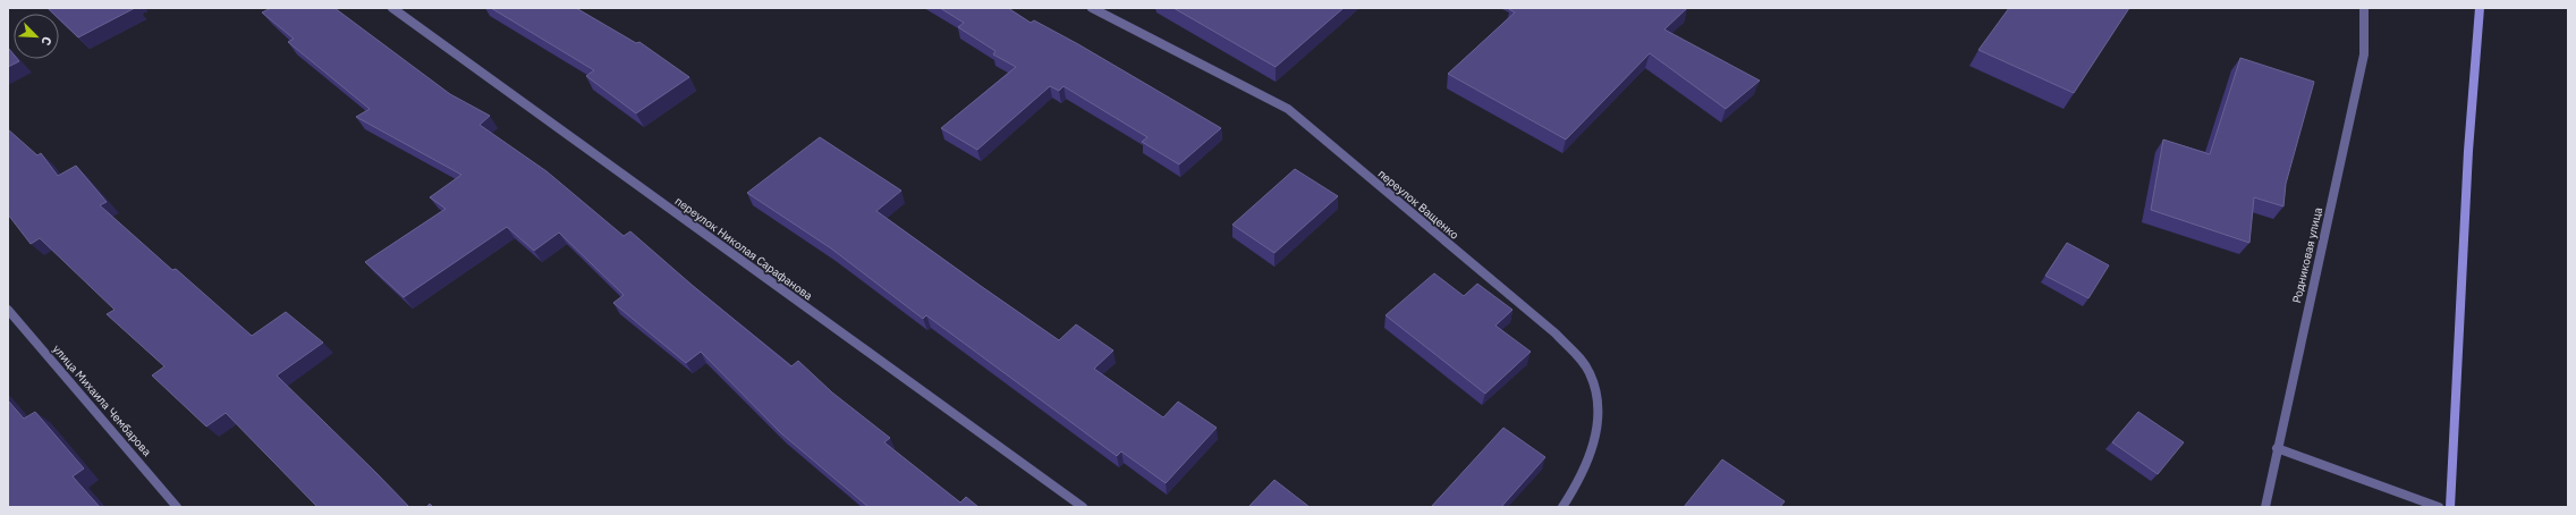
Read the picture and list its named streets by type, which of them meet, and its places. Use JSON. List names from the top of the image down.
{
  "streets": {
    "street": [
      "переулок Ващенко",
      "переулок Николая Сарафанова",
      "Родниковая улица",
      "улица Михаила Чембарова"
    ]
  },
  "north": "bottom right"
}
